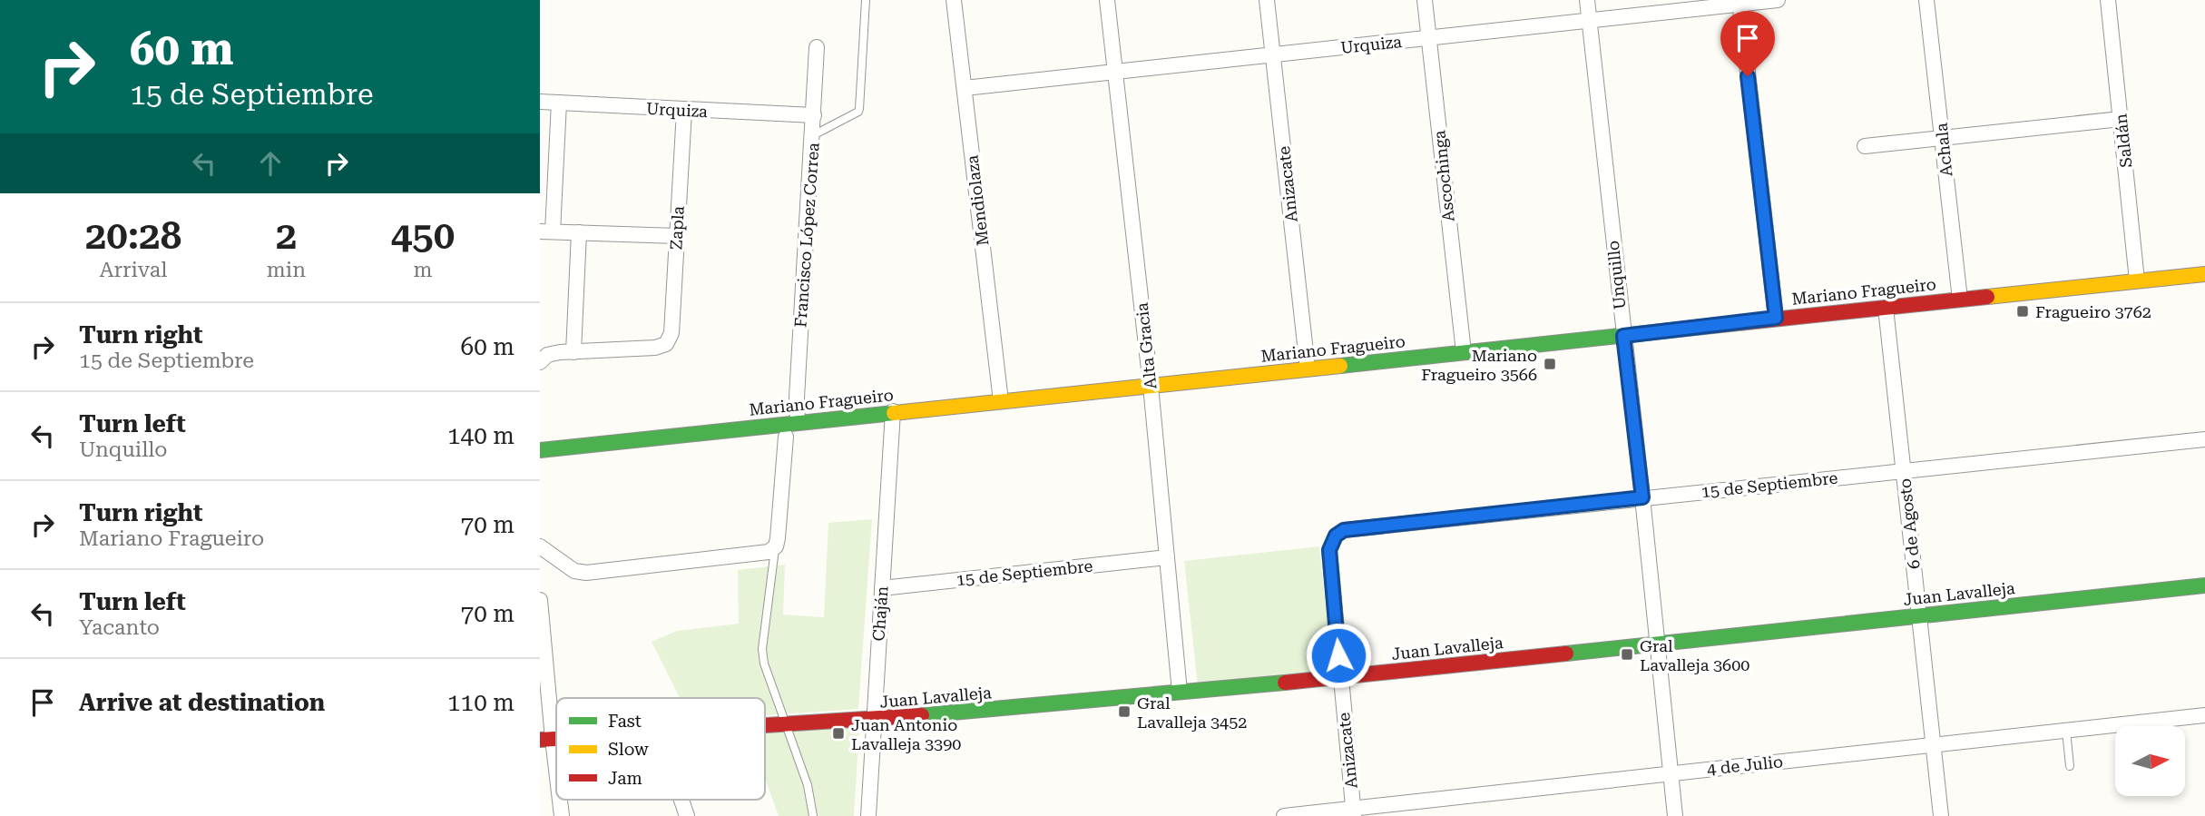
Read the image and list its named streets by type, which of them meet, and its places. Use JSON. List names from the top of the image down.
{
  "streets": {
    "main road": ["Mariano Fragueiro", "Juan Lavalleja"],
    "street": [
      "Urquiza",
      "Saldán",
      "Achala",
      "Ascochinga",
      "Anizacate",
      "Mendiolaza",
      "Zapla",
      "Francisco López Correa",
      "Unquillo",
      "Alta Gracia",
      "15 de Septiembre",
      "6 de Agosto",
      "Chaján",
      "4 de Julio"
    ]
  },
  "crossings": [
    ["Urquiza", "Ascochinga"],
    ["Urquiza", "Anizacate"],
    ["Urquiza", "Mendiolaza"],
    ["Urquiza", "Zapla"],
    ["Urquiza", "Francisco López Correa"],
    ["Urquiza", "Unquillo"],
    ["Urquiza", "Alta Gracia"],
    ["Saldán", "Mariano Fragueiro"],
    ["Achala", "Mariano Fragueiro"],
    ["Ascochinga", "Mariano Fragueiro"],
    ["Anizacate", "Mariano Fragueiro"],
    ["Anizacate", "15 de Septiembre"],
    ["Anizacate", "Juan Lavalleja"],
    ["Anizacate", "4 de Julio"],
    ["Mendiolaza", "Mariano Fragueiro"],
    ["Francisco López Correa", "Mariano Fragueiro"],
    ["Unquillo", "Mariano Fragueiro"],
    ["Unquillo", "15 de Septiembre"],
    ["Unquillo", "Juan Lavalleja"],
    ["Unquillo", "4 de Julio"],
    ["Mariano Fragueiro", "Alta Gracia"],
    ["Mariano Fragueiro", "6 de Agosto"],
    ["Mariano Fragueiro", "Chaján"],
    ["Alta Gracia", "15 de Septiembre"],
    ["Alta Gracia", "Juan Lavalleja"],
    ["15 de Septiembre", "6 de Agosto"],
    ["15 de Septiembre", "Chaján"],
    ["6 de Agosto", "Juan Lavalleja"],
    ["6 de Agosto", "4 de Julio"],
    ["Juan Lavalleja", "Chaján"]
  ],
  "places": {
    "transit": [
      "Fragueiro 3762",
      "Mariano Fragueiro 3566",
      "Gral Lavalleja 3600",
      "Gral Lavalleja 3452",
      "Juan Antonio Lavalleja 3390"
    ]
  },
  "legend": ["Fast", "Slow", "Jam"],
  "north": "right",
  "page": {
    "turn": ["60 m", "15 de Septiembre"],
    "eta": [
      "20:28",
      "Arrival",
      "2",
      "min",
      "450",
      "m"
    ],
    "list": [
      {
        "name": "Turn right",
        "note": "15 de Septiembre",
        "value": "60 m"
      },
      {
        "name": "Turn left",
        "note": "Unquillo",
        "value": "140 m"
      },
      {
        "name": "Turn right",
        "note": "Mariano Fragueiro",
        "value": "70 m"
      },
      {
        "name": "Turn left",
        "note": "Yacanto",
        "value": "70 m"
      },
      {
        "name": "Arrive at destination",
        "value": "110 m"
      }
    ]
  }
}
